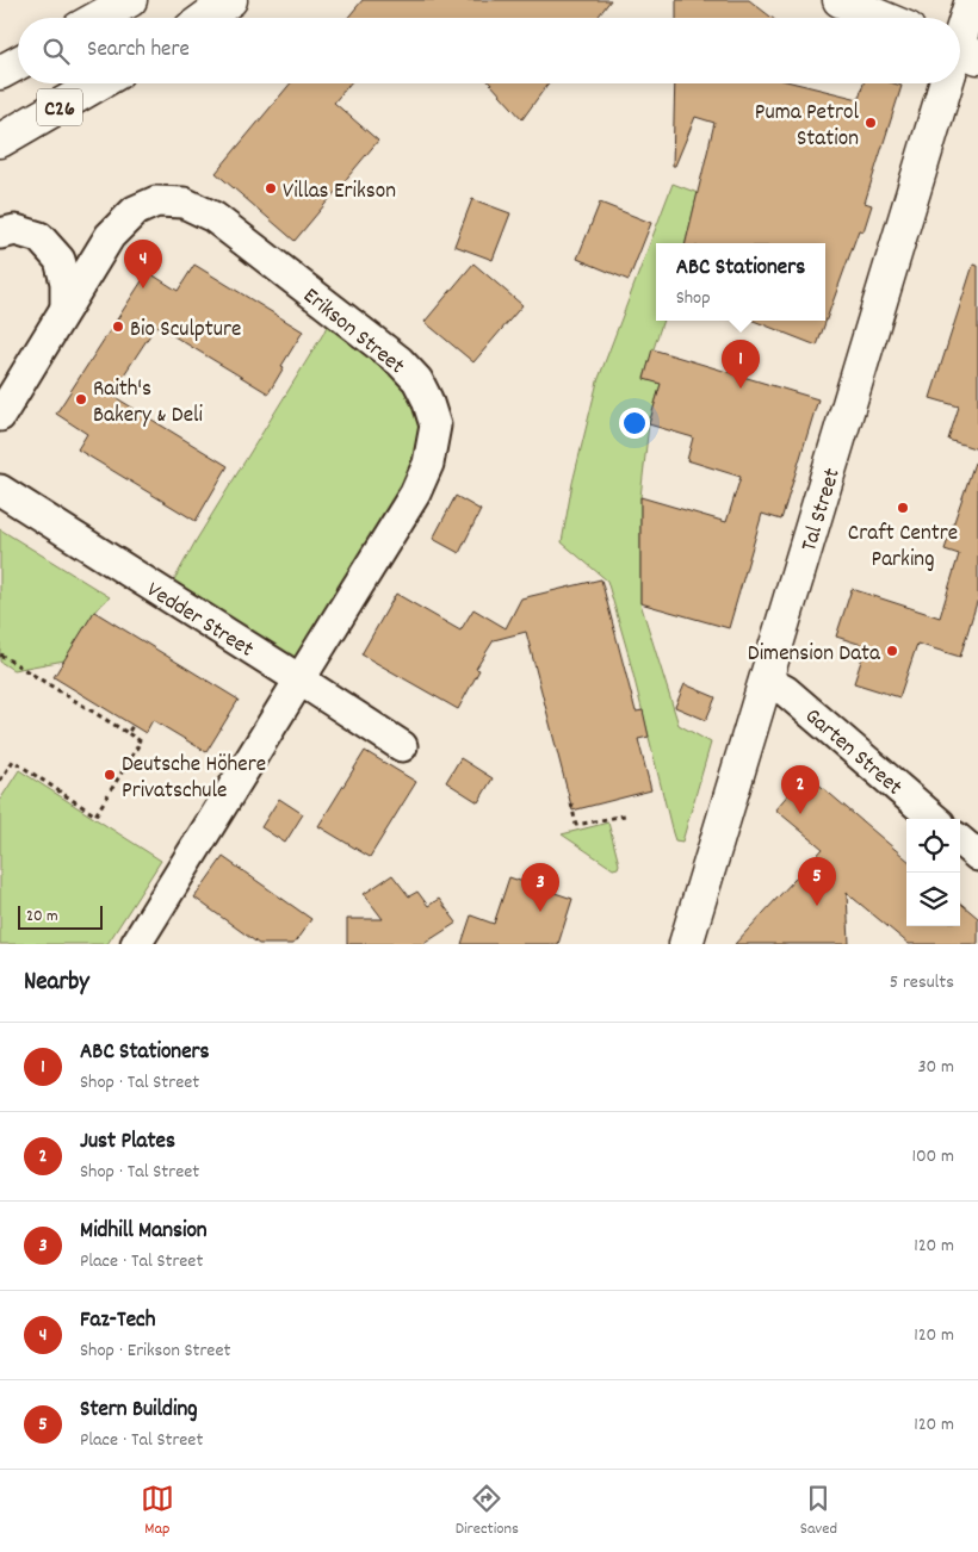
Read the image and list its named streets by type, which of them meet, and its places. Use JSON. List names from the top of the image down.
{
  "streets": {
    "main road": ["C26", "Tal Street"],
    "street": ["Erikson Street", "Vedder Street", "Garten Street"]
  },
  "crossings": [
    ["Erikson Street", "Vedder Street"],
    ["Tal Street", "Garten Street"]
  ],
  "places": [
    "Puma Petrol Station",
    "Villas Erikson",
    "Bio Sculpture",
    "Raith's Bakery & Deli",
    "Craft Centre Parking",
    "Dimension Data",
    "Deutsche Höhere Privatschule"
  ],
  "scale_bar": "20 m",
  "page": {
    "search": "Search here",
    "pins": [
      "4",
      "1",
      "2",
      "5",
      "3"
    ],
    "popup": ["ABC Stationers", "Shop"],
    "scale": "20 m",
    "heading": ["Nearby", "5 results"],
    "list": [
      {
        "mark": "1",
        "name": "ABC Stationers",
        "note": "Shop · Tal Street",
        "value": "30 m"
      },
      {
        "mark": "2",
        "name": "Just Plates",
        "note": "Shop · Tal Street",
        "value": "100 m"
      },
      {
        "mark": "3",
        "name": "Midhill Mansion",
        "note": "Place · Tal Street",
        "value": "120 m"
      },
      {
        "mark": "4",
        "name": "Faz-Tech",
        "note": "Shop · Erikson Street",
        "value": "120 m"
      },
      {
        "mark": "5",
        "name": "Stern Building",
        "note": "Place · Tal Street",
        "value": "120 m"
      }
    ],
    "nav": ["Map", "Directions", "Saved"]
  }
}
